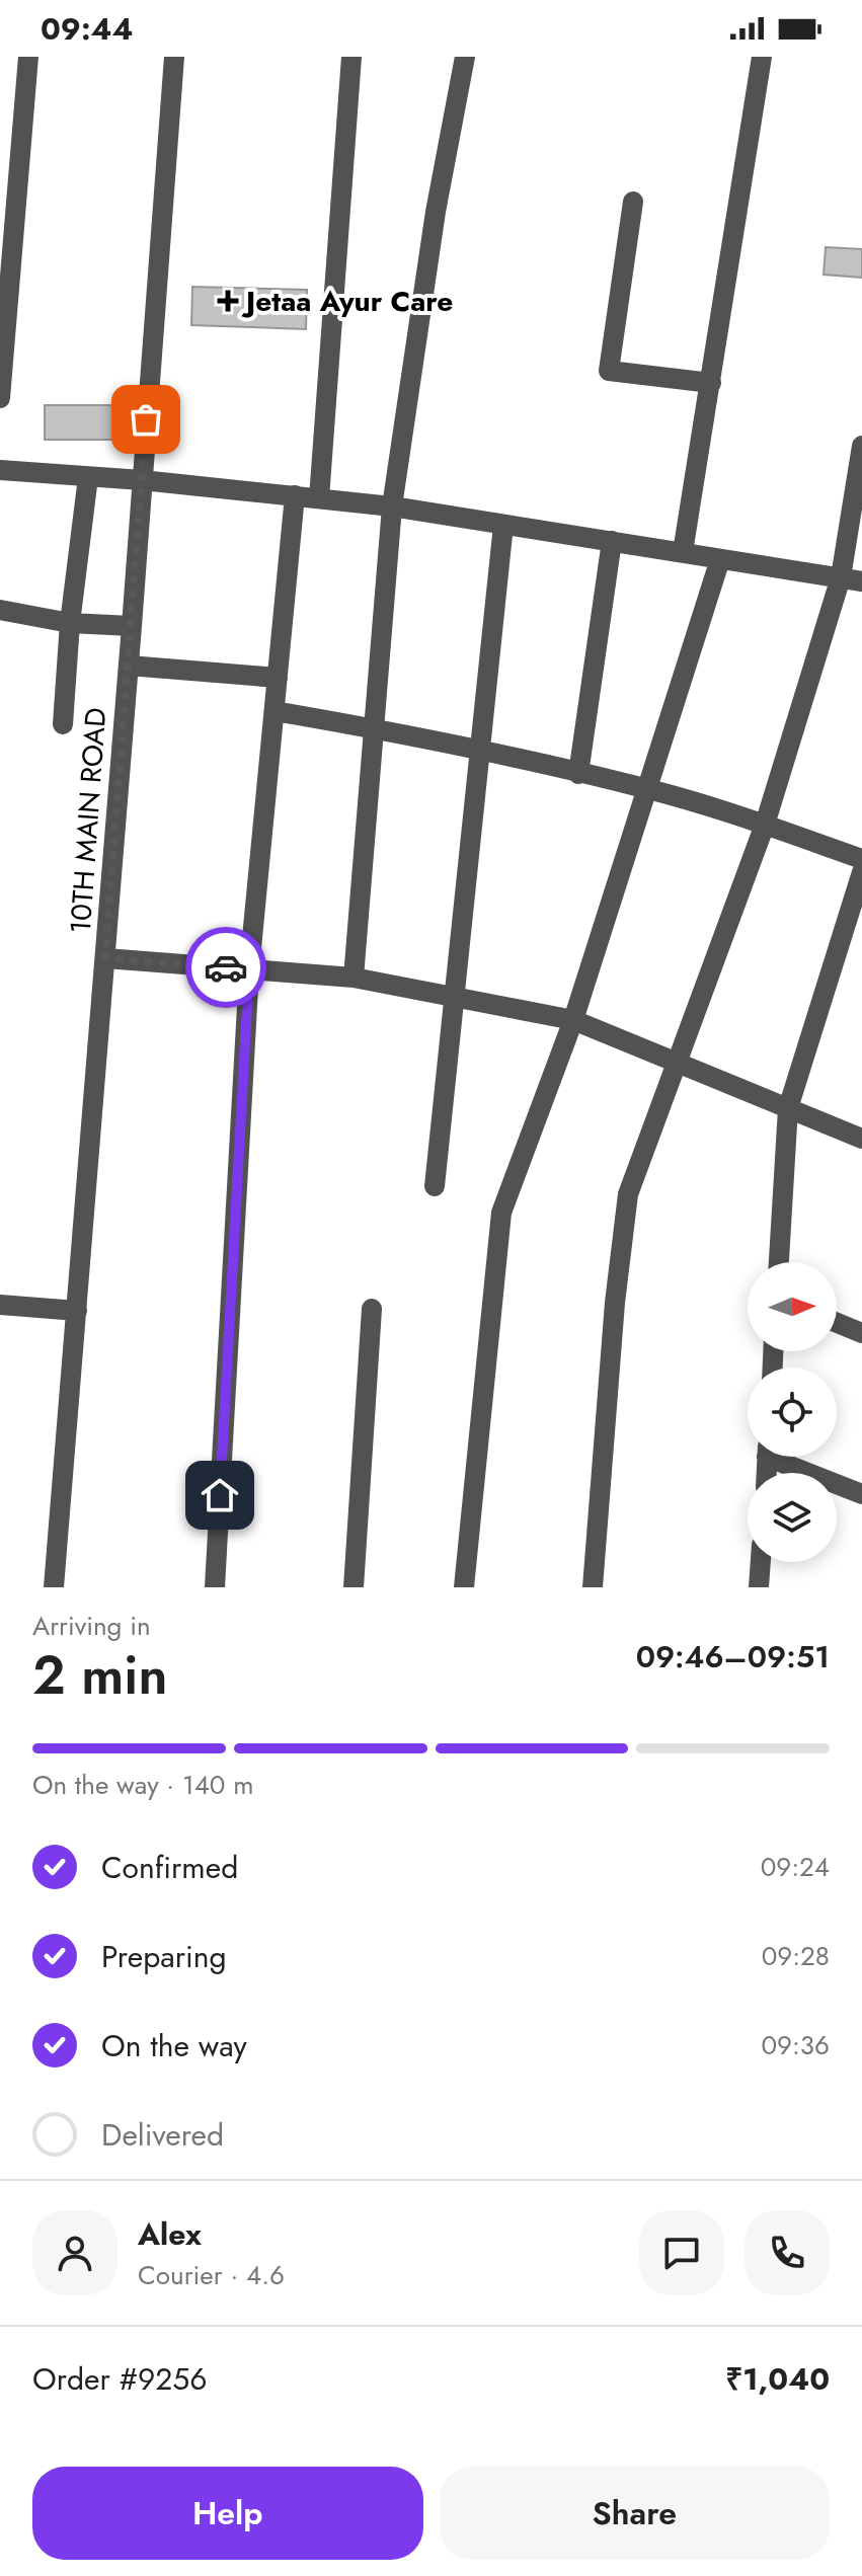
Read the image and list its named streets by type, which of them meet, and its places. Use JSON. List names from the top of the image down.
{
  "streets": {
    "street": ["10TH MAIN ROAD"]
  },
  "places": {
    "health": ["Jetaa Ayur Care"]
  },
  "north": "right",
  "page": {
    "status": "09:44",
    "heading": ["2 min", "Arriving in", "09:46–09:51"],
    "panel": [
      "Alex",
      "Courier · 4.6",
      "Order #9256",
      "₹1,040"
    ],
    "bar": "On the way · 140 m",
    "list": [
      ["Confirmed", "09:24"],
      ["Preparing", "09:28"],
      ["On the way", "09:36"],
      "Delivered"
    ],
    "buttons": ["Help", "Share"]
  }
}
